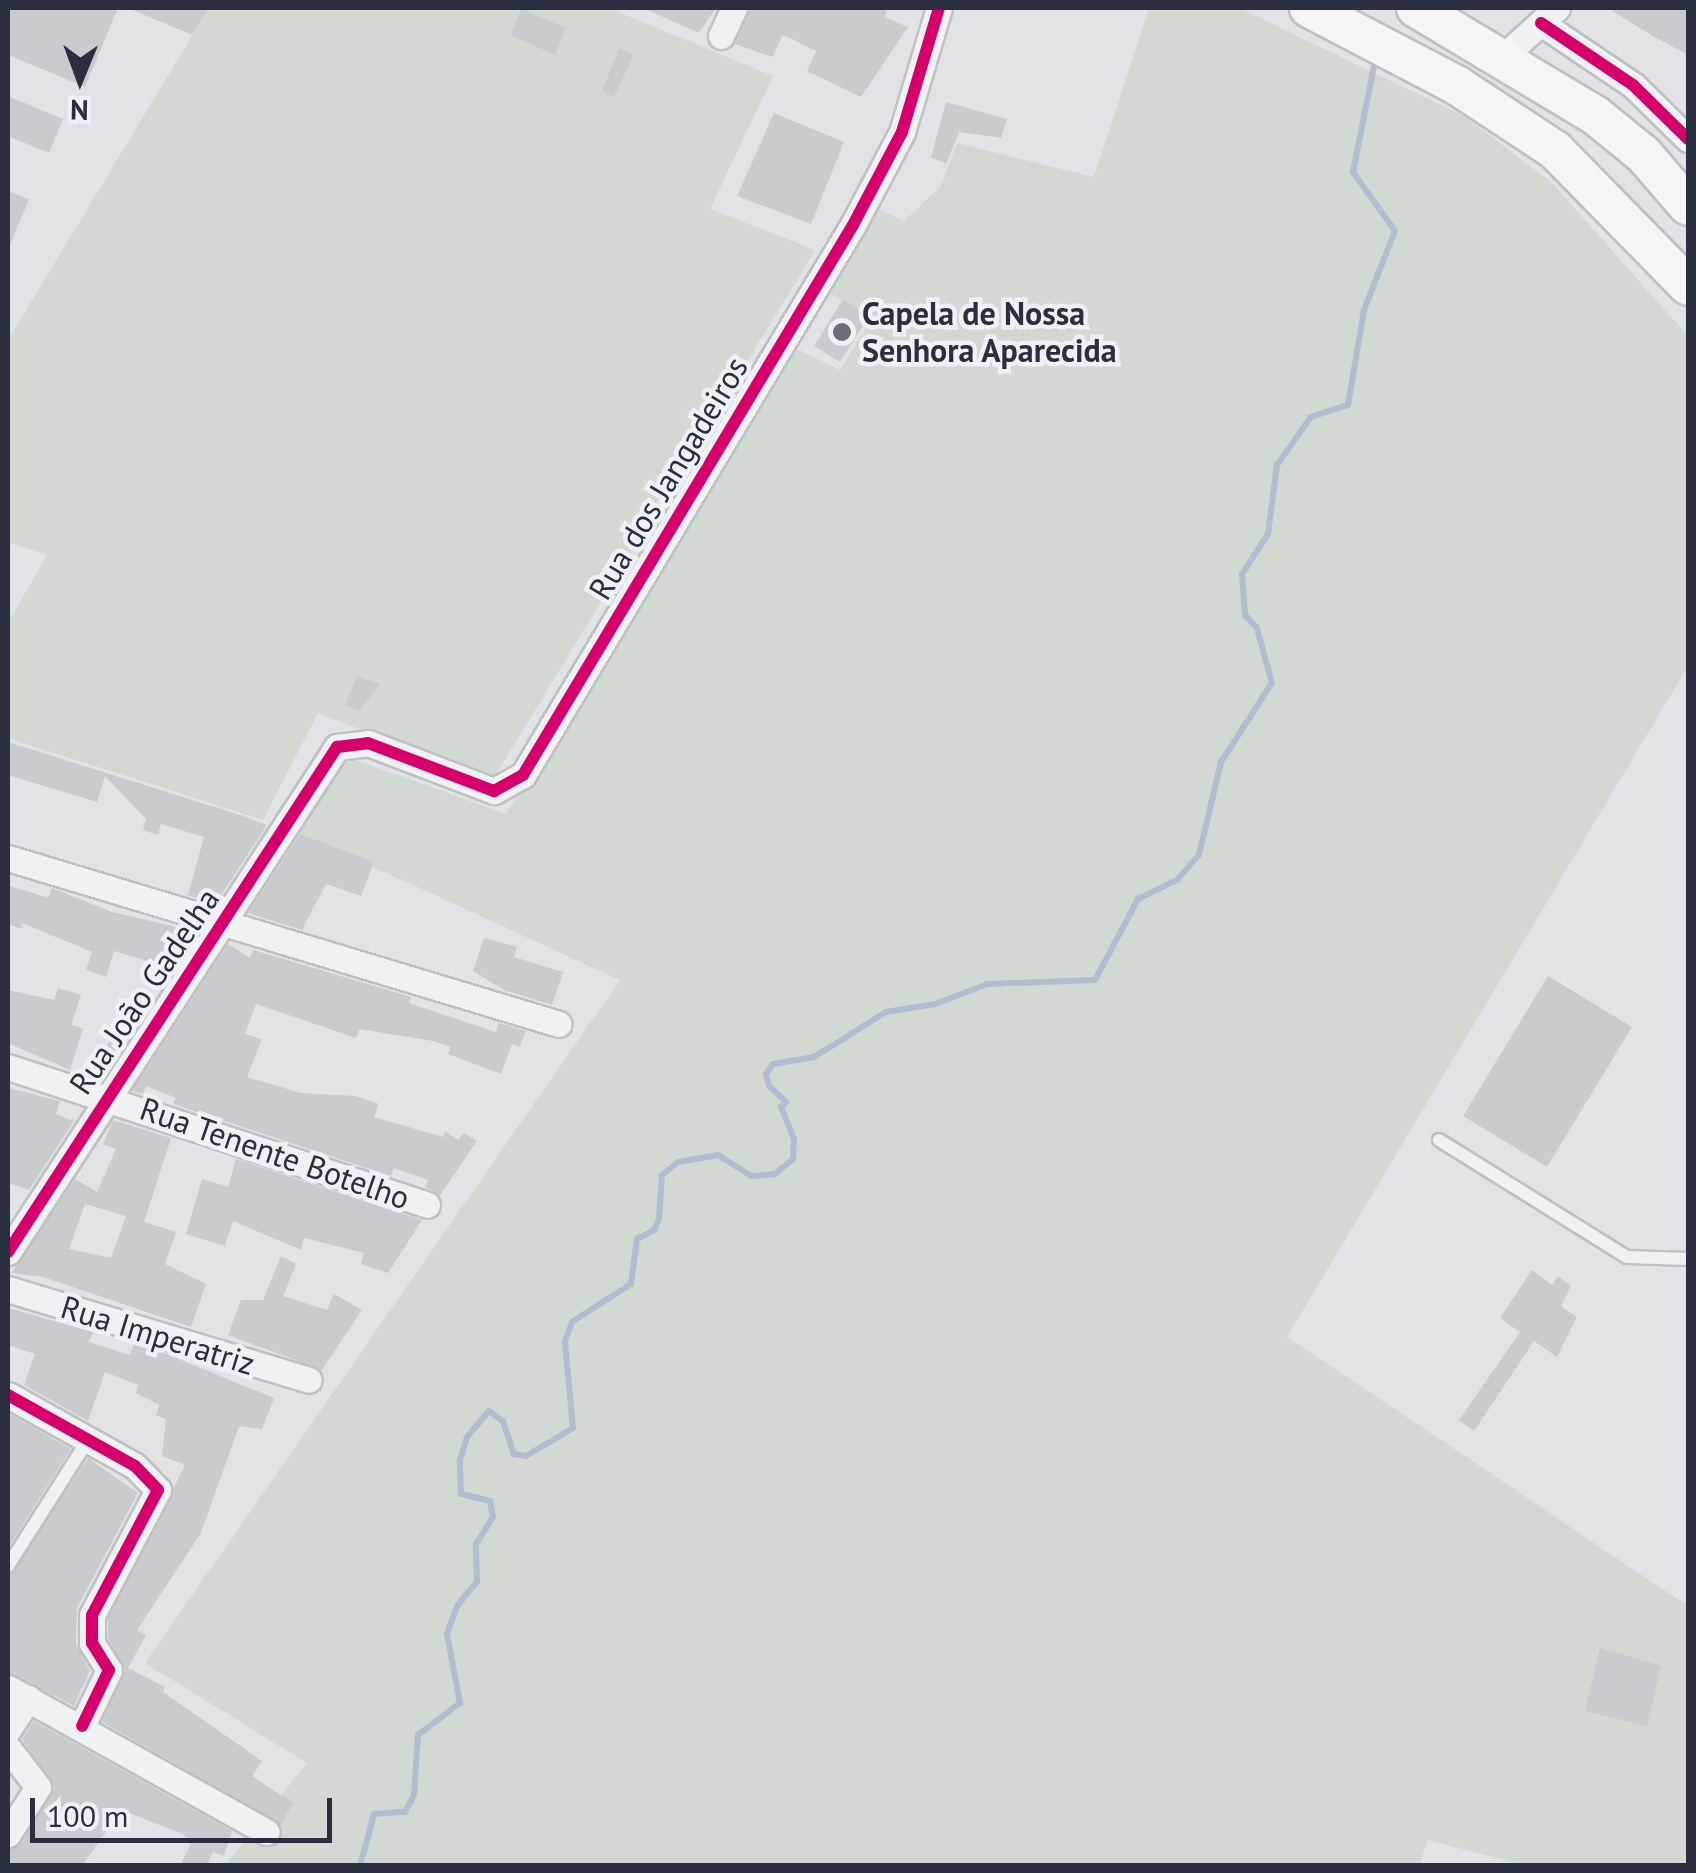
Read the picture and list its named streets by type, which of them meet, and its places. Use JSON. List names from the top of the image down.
{
  "streets": {
    "street": [
      "Rua dos Jangadeiros",
      "Rua João Gadelha",
      "Rua Tenente Botelho",
      "Rua Imperatriz"
    ]
  },
  "crossings": [
    ["Rua dos Jangadeiros", "Rua João Gadelha"],
    ["Rua João Gadelha", "Rua Tenente Botelho"]
  ],
  "places": ["Capela de Nossa Senhora Aparecida"],
  "scale_bar": "100 m",
  "north": "bottom"
}
